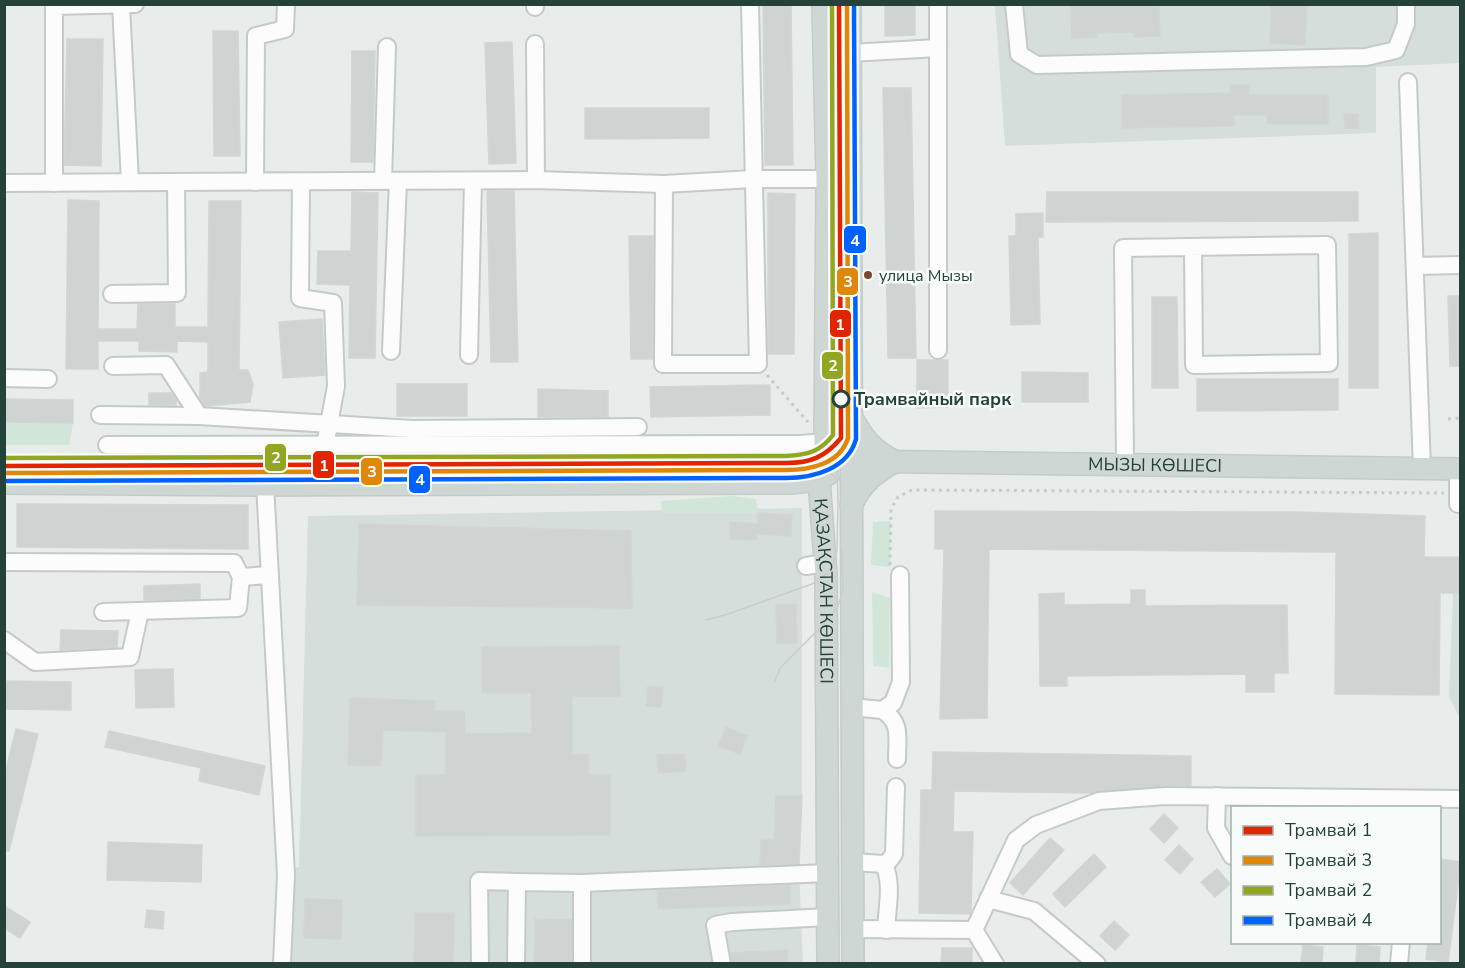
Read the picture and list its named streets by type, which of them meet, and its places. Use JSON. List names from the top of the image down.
{
  "streets": {
    "main road": ["МЫЗЫ КӨШЕСІ", "ҚАЗАҚСТАН КӨШЕСІ"]
  },
  "crossings": [
    ["МЫЗЫ КӨШЕСІ", "ҚАЗАҚСТАН КӨШЕСІ"]
  ],
  "places": ["улица Мызы", "Трамвайный парк"],
  "lines": [
    "tram line 1",
    "tram line 3",
    "tram line 2",
    "tram line 4"
  ],
  "legend": [
    "Трамвай 1",
    "Трамвай 3",
    "Трамвай 2",
    "Трамвай 4"
  ]
}
